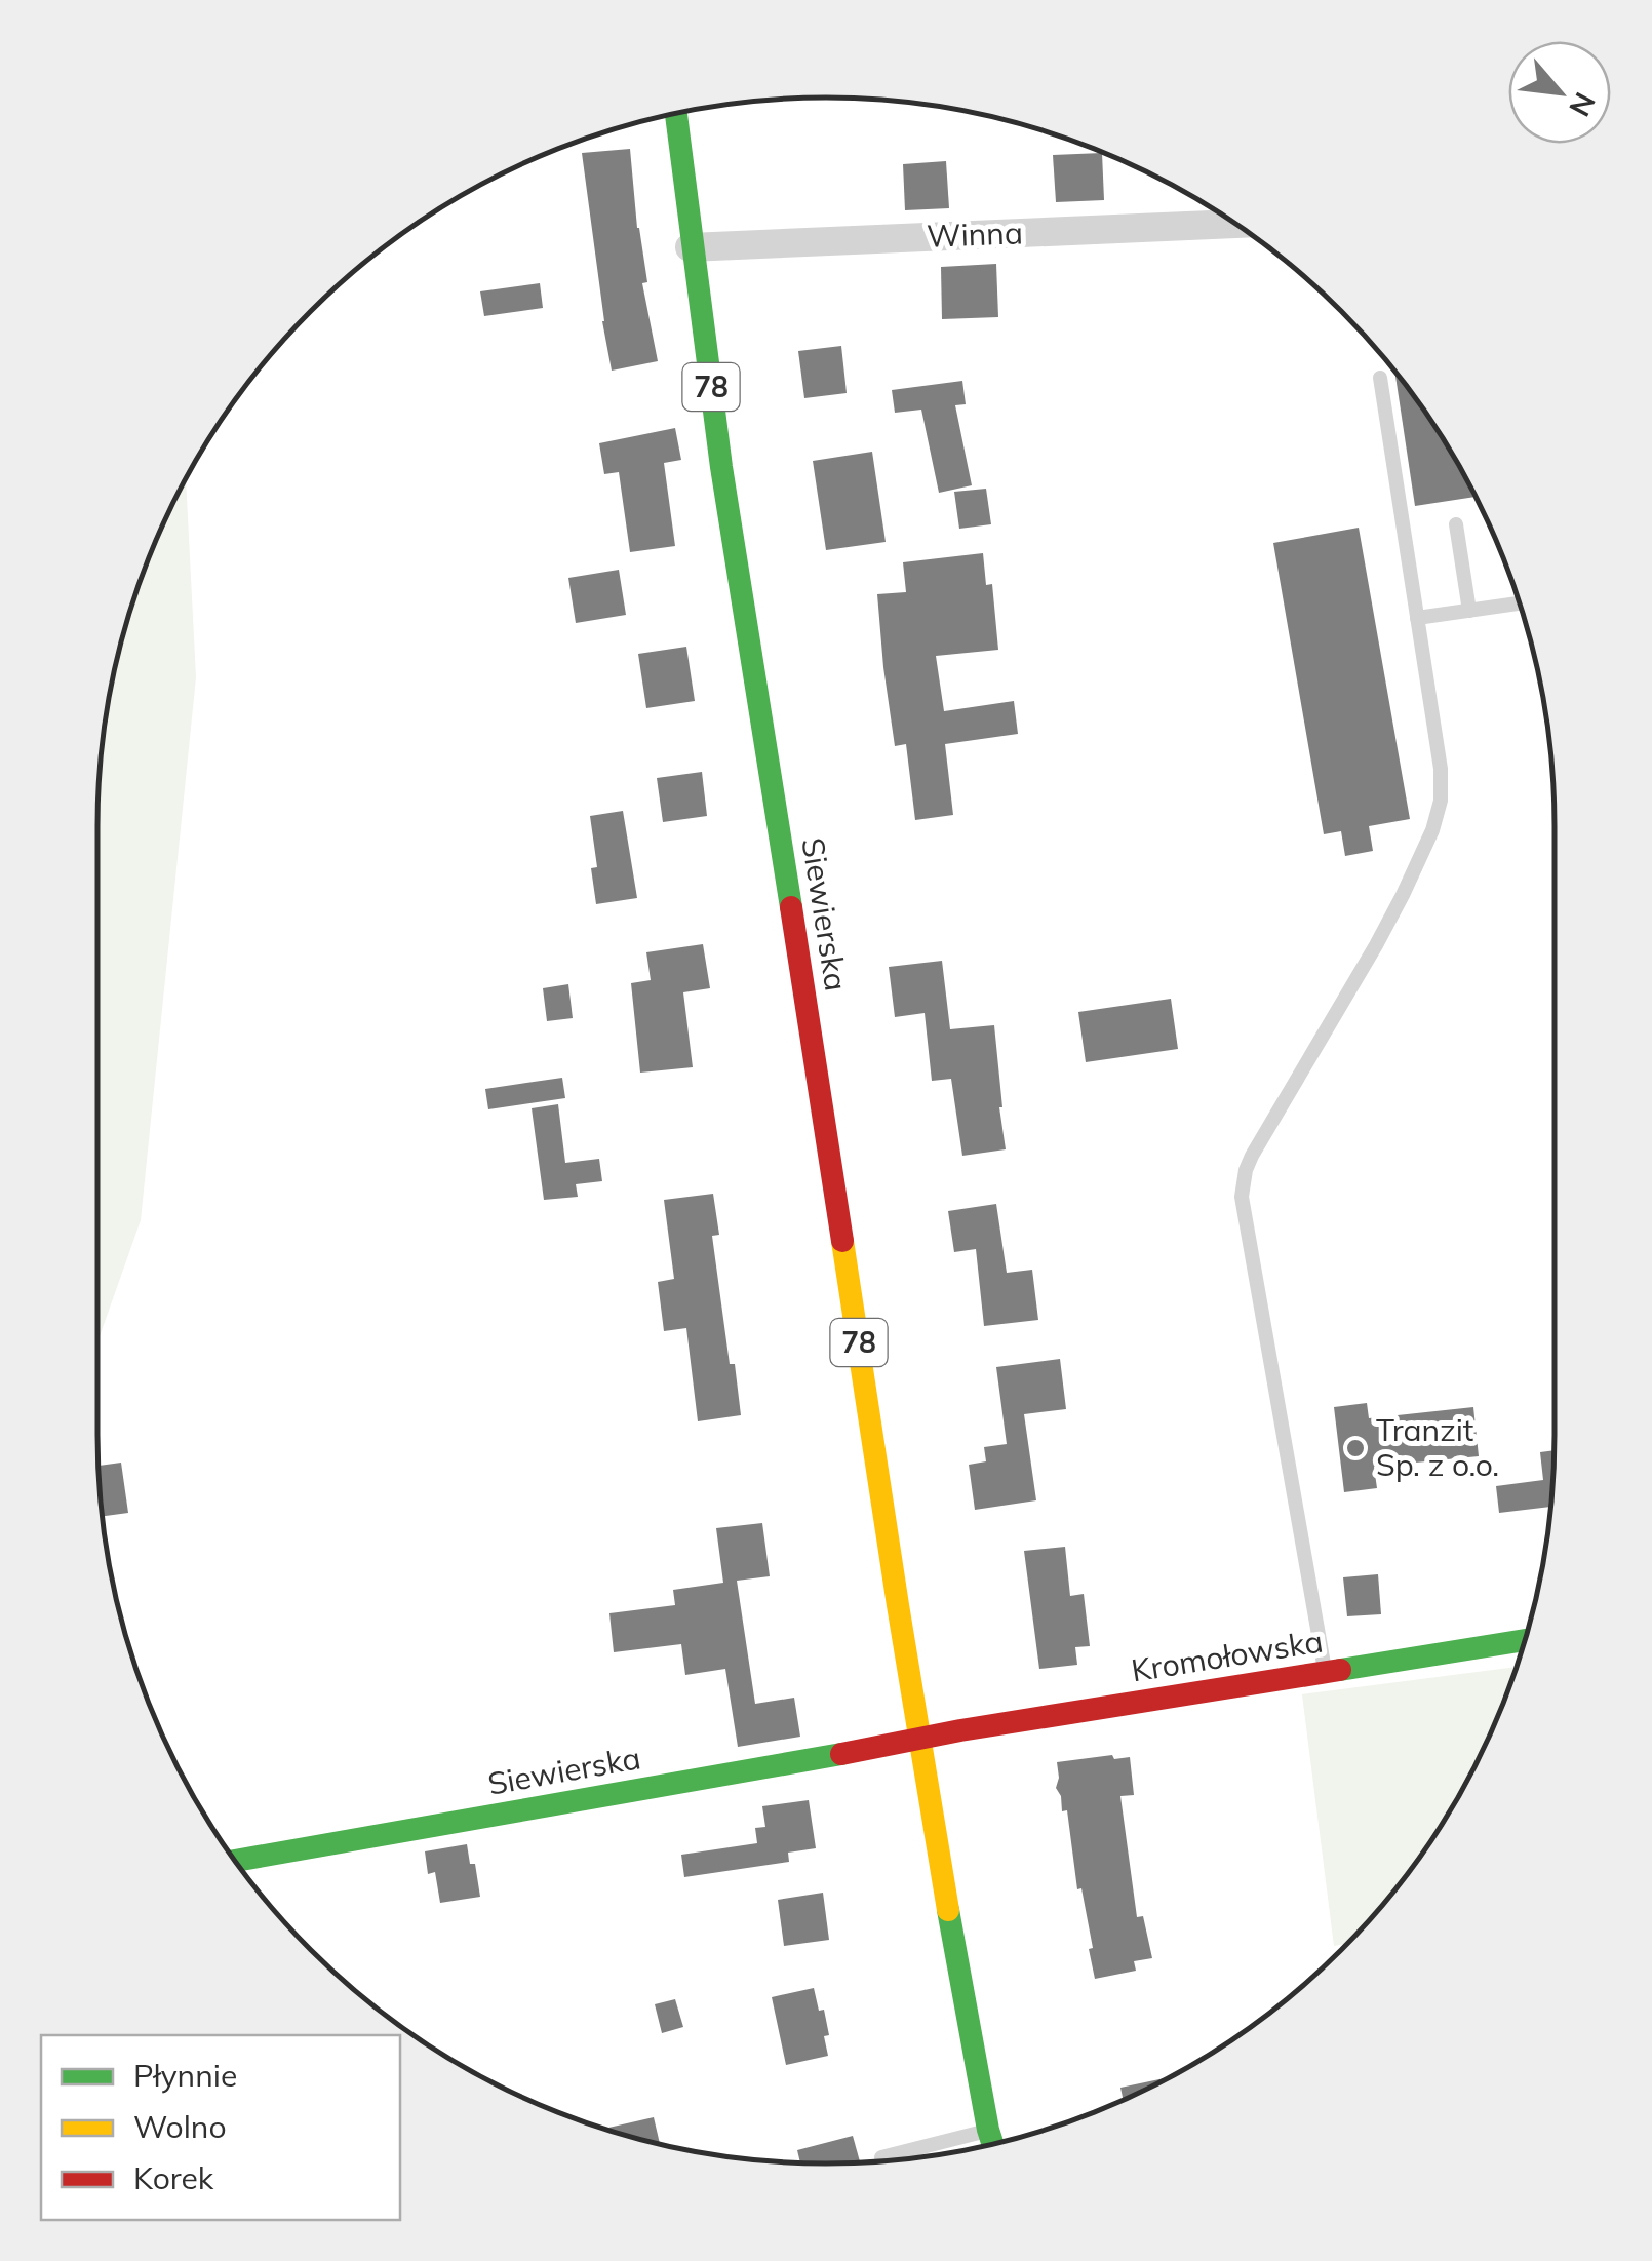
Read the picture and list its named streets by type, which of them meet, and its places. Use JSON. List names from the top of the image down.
{
  "streets": {
    "main road": ["78", "Siewierska", "Kromołowska"],
    "street": ["Winna"]
  },
  "crossings": [
    ["Winna", "Siewierska"],
    ["Siewierska", "Kromołowska"]
  ],
  "places": ["Tranzit Sp. z o.o."],
  "legend": ["Płynnie", "Wolno", "Korek"],
  "north": "bottom right"
}
